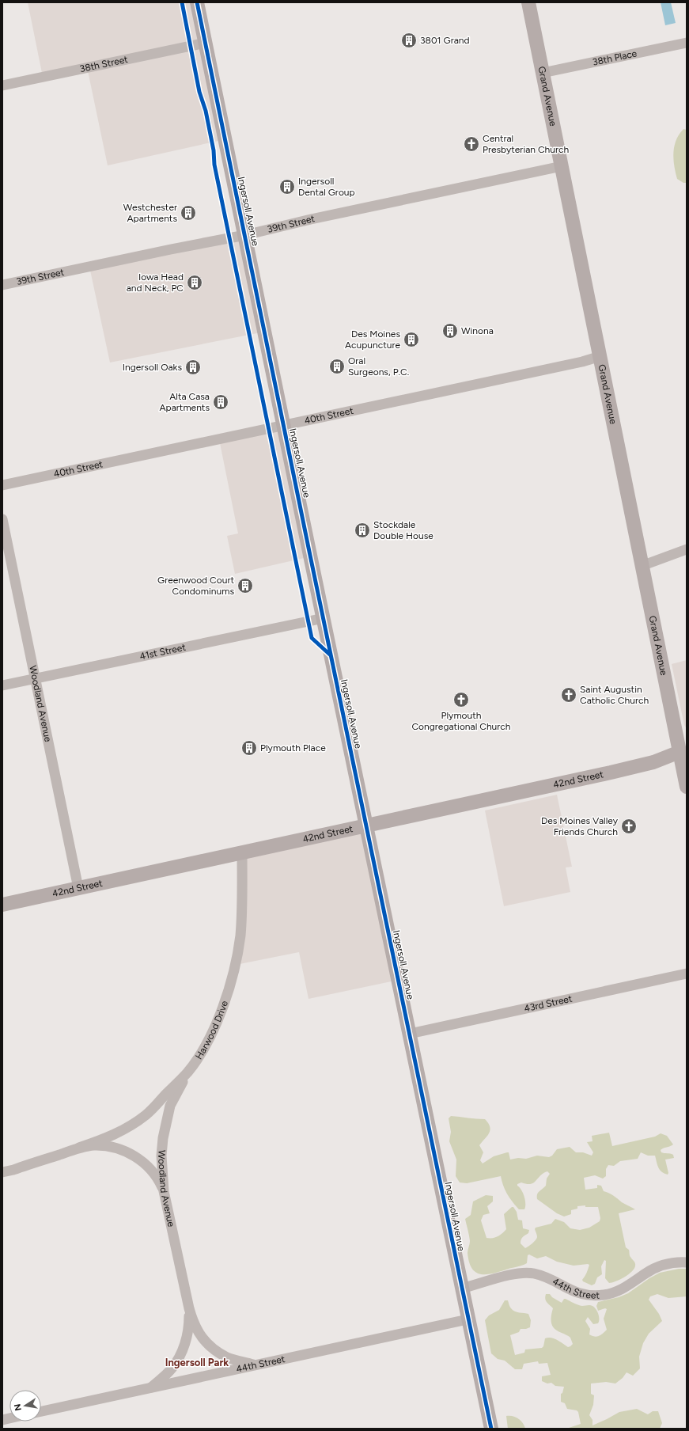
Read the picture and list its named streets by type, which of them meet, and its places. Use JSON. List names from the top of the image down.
{
  "streets": {
    "main road": ["Grand Avenue", "Ingersoll Avenue", "42nd Street"],
    "street": [
      "38th Place",
      "38th Street",
      "39th Street",
      "40th Street",
      "41st Street",
      "Woodland Avenue",
      "43rd Street",
      "Harwood Drive",
      "44th Street"
    ]
  },
  "crossings": [
    ["38th Place", "Grand Avenue"],
    ["38th Street", "Ingersoll Avenue"],
    ["Grand Avenue", "39th Street"],
    ["Grand Avenue", "40th Street"],
    ["Grand Avenue", "42nd Street"],
    ["Ingersoll Avenue", "39th Street"],
    ["Ingersoll Avenue", "40th Street"],
    ["Ingersoll Avenue", "41st Street"],
    ["Ingersoll Avenue", "42nd Street"],
    ["Ingersoll Avenue", "43rd Street"],
    ["Ingersoll Avenue", "44th Street"],
    ["41st Street", "Woodland Avenue"],
    ["Woodland Avenue", "42nd Street"],
    ["Woodland Avenue", "Harwood Drive"],
    ["Woodland Avenue", "44th Street"],
    ["42nd Street", "Harwood Drive"]
  ],
  "districts": ["Ingersoll Park"],
  "places": {
    "building": [
      "3801 Grand",
      "Ingersoll Dental Group",
      "Westchester Apartments",
      "Iowa Head and Neck, PC",
      "Winona",
      "Des Moines Acupuncture",
      "Oral Surgeons, P.C.",
      "Ingersoll Oaks",
      "Alta Casa Apartments",
      "Stockdale Double House",
      "Greenwood Court Condominums",
      "Plymouth Place"
    ],
    "church": [
      "Central Presbyterian Church",
      "Saint Augustin Catholic Church",
      "Plymouth Congregational Church",
      "Des Moines Valley Friends Church"
    ]
  },
  "north": "left"
}
